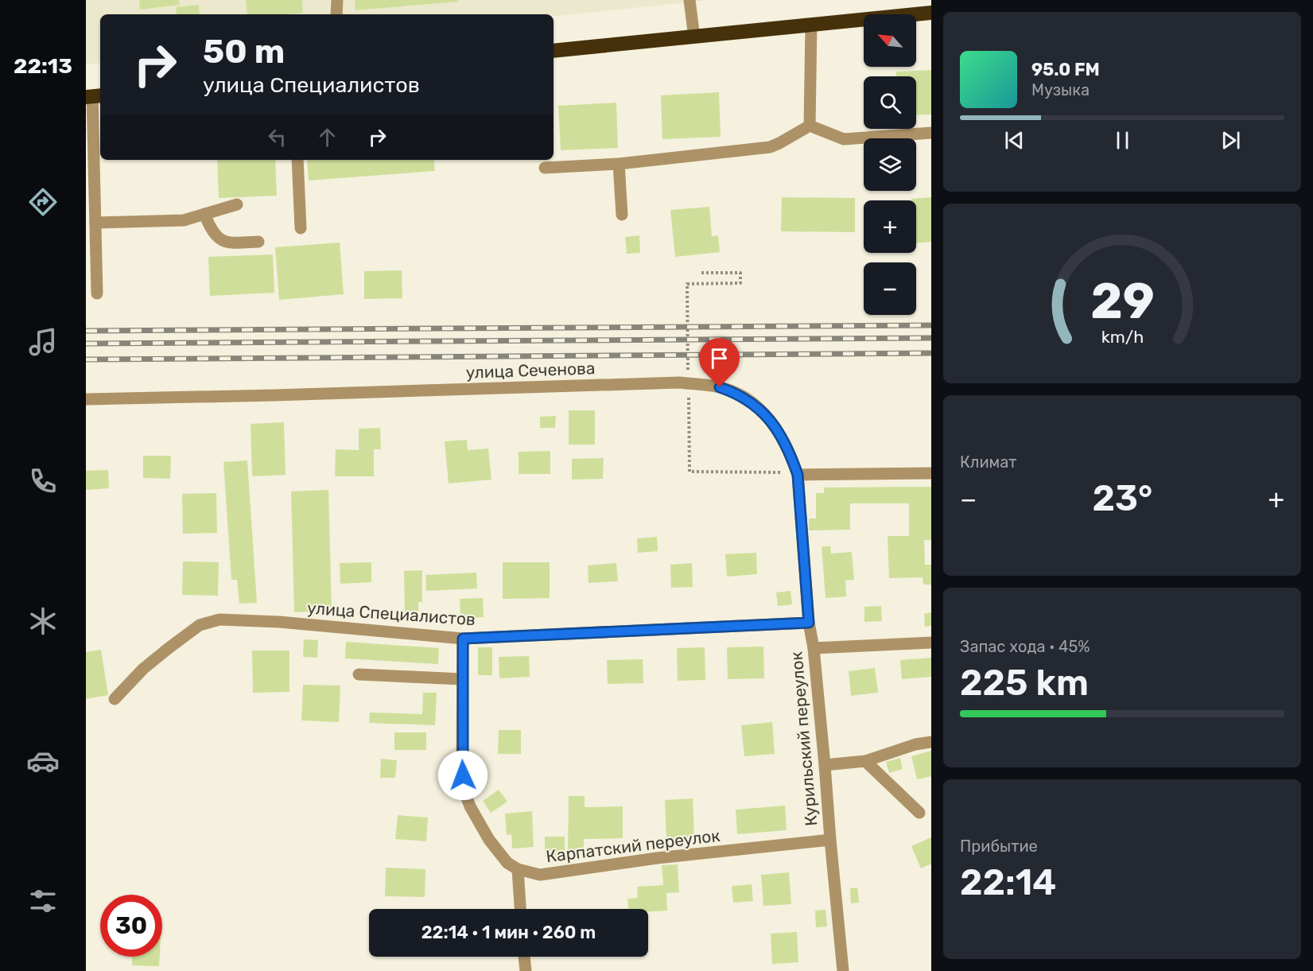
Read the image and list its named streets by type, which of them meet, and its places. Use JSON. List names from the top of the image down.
{
  "streets": {
    "street": [
      "улица Сеченова",
      "улица Специалистов",
      "Курильский переулок",
      "Карпатский переулок"
    ]
  },
  "crossings": [
    ["улица Сеченова", "Курильский переулок"],
    ["улица Специалистов", "Курильский переулок"],
    ["Курильский переулок", "Карпатский переулок"]
  ],
  "north": "top left",
  "page": {
    "tabs": "22:13",
    "map_buttons": ["+", "−"],
    "turn": ["50 m", "улица Специалистов"],
    "song": ["95.0 FM", "Музыка"],
    "tile": [
      "Климат",
      ["Запас хода · 45%", "225 km"],
      ["Прибытие", "22:14"]
    ],
    "heat": ["−", "23°", "+"],
    "limit": "30",
    "trip": "22:14 · 1 мин · 260 m",
    "gauge": ["29", "km/h"]
  }
}
